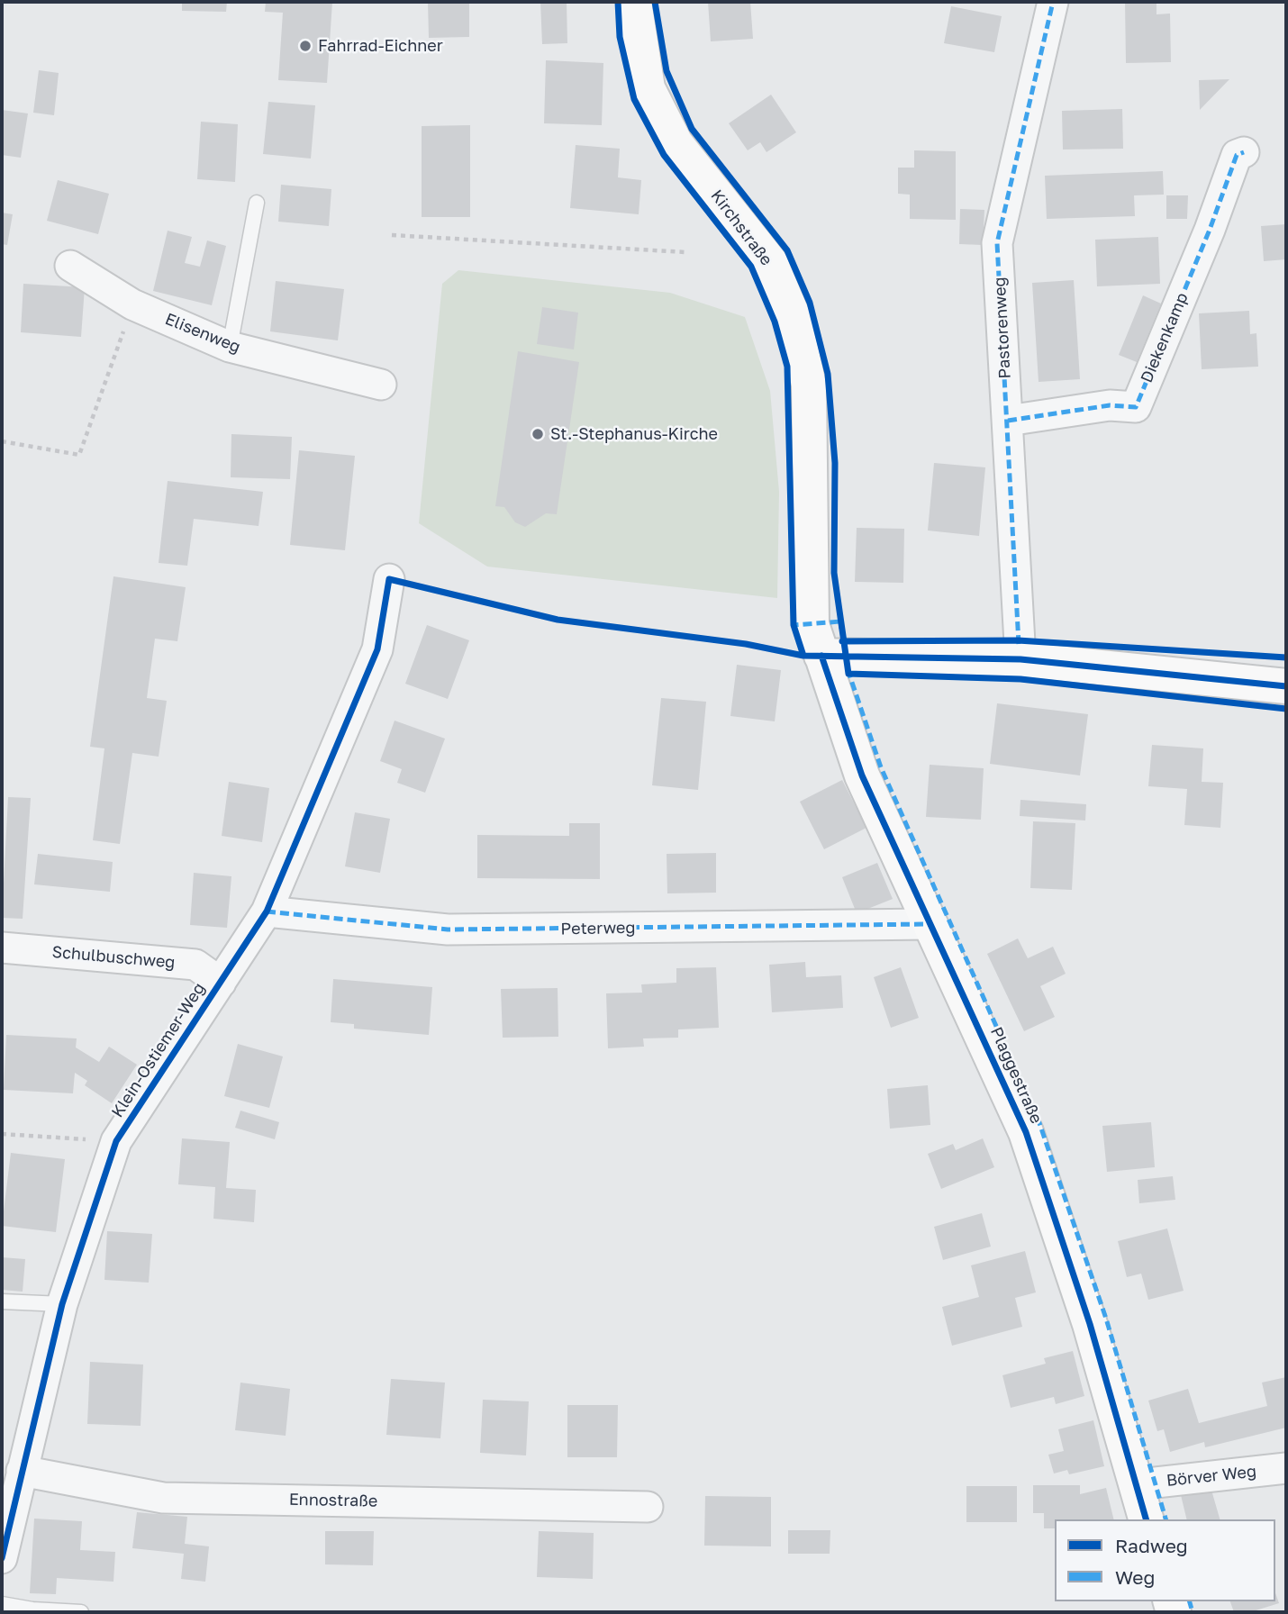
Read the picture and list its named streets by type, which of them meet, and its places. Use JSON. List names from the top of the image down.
{
  "streets": {
    "street": [
      "Kirchstraße",
      "Pastorenweg",
      "Elisenweg",
      "Diekenkamp",
      "Peterweg",
      "Schulbuschweg",
      "Klein-Ostiemer-Weg",
      "Plaggestraße",
      "Börver Weg",
      "Ennostraße"
    ]
  },
  "crossings": [
    ["Kirchstraße", "Plaggestraße"],
    ["Pastorenweg", "Diekenkamp"],
    ["Peterweg", "Klein-Ostiemer-Weg"],
    ["Peterweg", "Plaggestraße"],
    ["Schulbuschweg", "Klein-Ostiemer-Weg"],
    ["Klein-Ostiemer-Weg", "Ennostraße"],
    ["Plaggestraße", "Börver Weg"]
  ],
  "places": ["Fahrrad-Eichner", "St.-Stephanus-Kirche"],
  "legend": ["Radweg", "Weg"]
}
